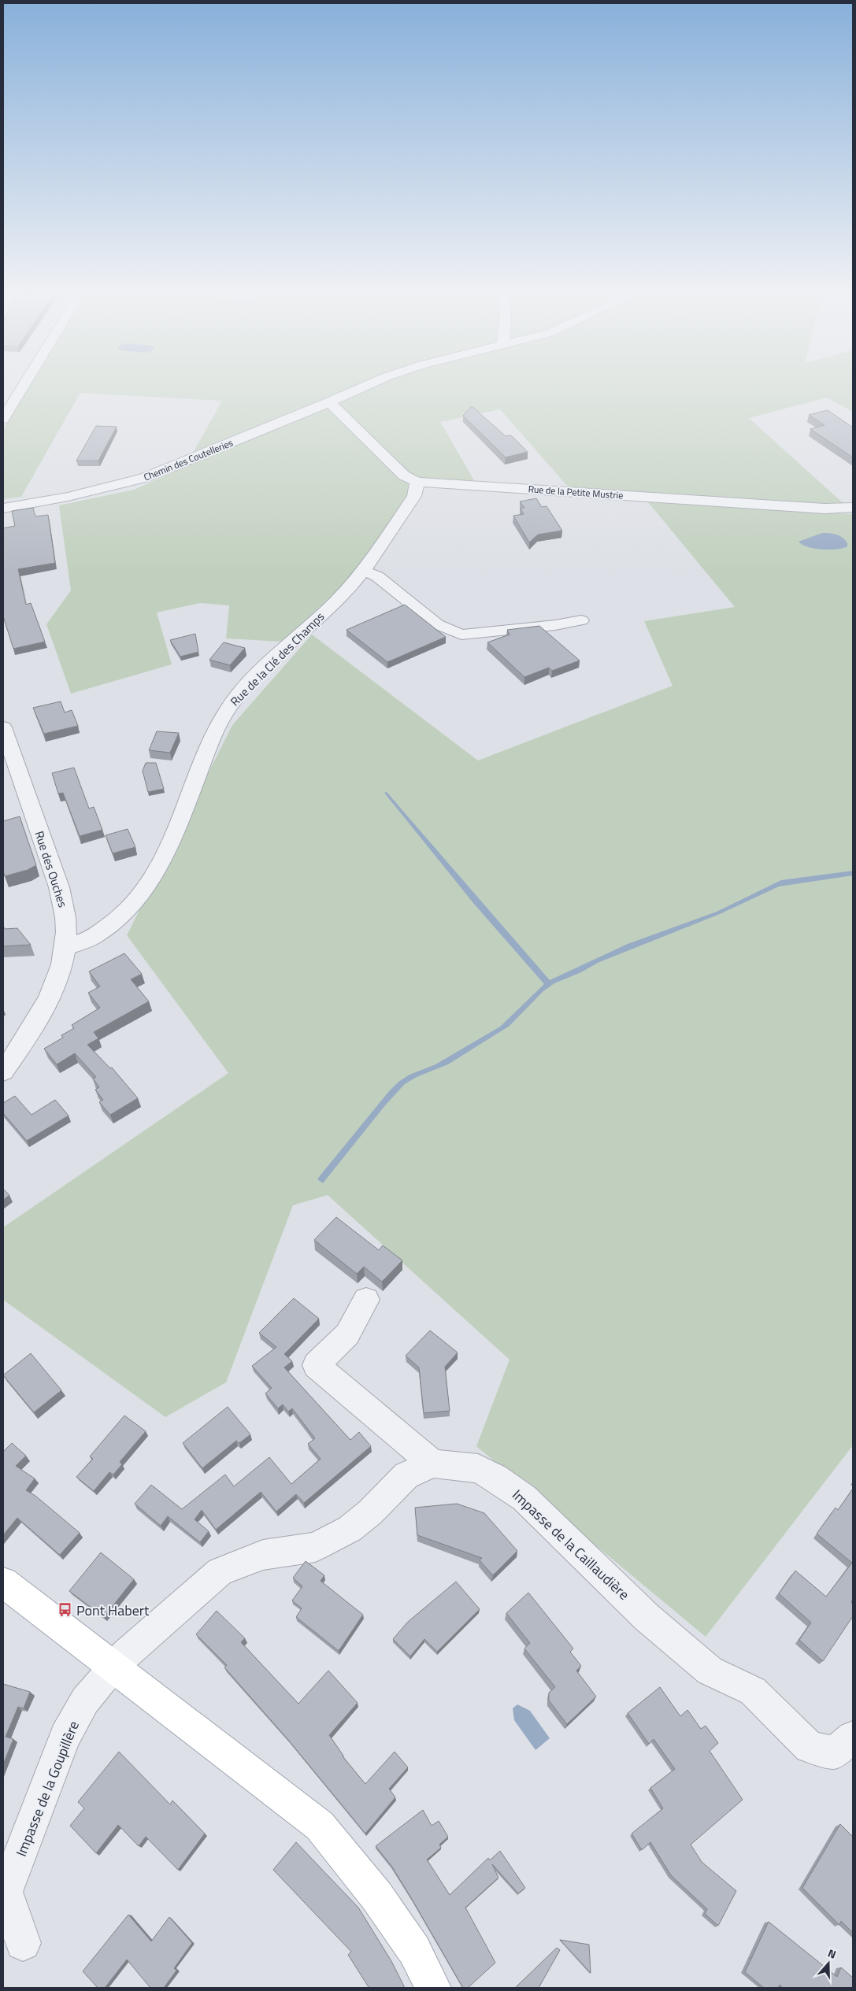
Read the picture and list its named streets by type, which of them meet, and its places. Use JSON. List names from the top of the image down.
{
  "streets": {
    "street": [
      "Chemin des Coutelleries",
      "Rue de la Petite Mustrie",
      "Rue de la Clé des Champs",
      "Rue des Ouches",
      "Impasse de la Caillaudière",
      "Impasse de la Goupillère"
    ]
  },
  "crossings": [
    ["Chemin des Coutelleries", "Rue de la Petite Mustrie"],
    ["Rue de la Petite Mustrie", "Rue de la Clé des Champs"],
    ["Rue de la Clé des Champs", "Rue des Ouches"],
    ["Impasse de la Caillaudière", "Impasse de la Goupillère"]
  ],
  "places": {
    "bus stop": ["Pont Habert"]
  },
  "north": "top"
}
